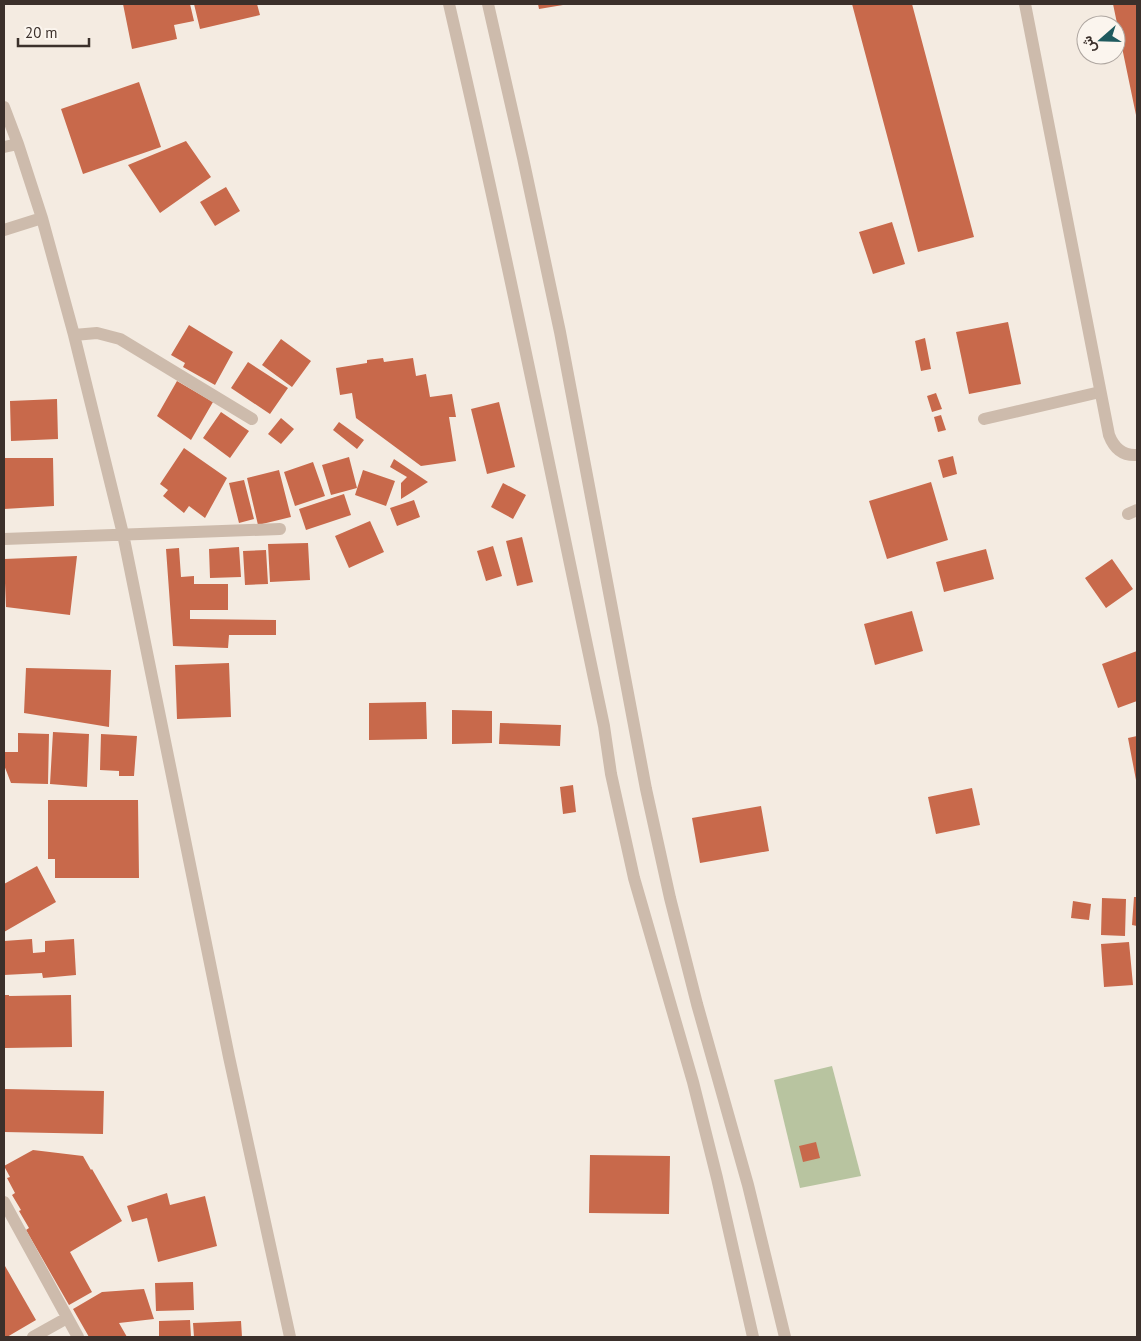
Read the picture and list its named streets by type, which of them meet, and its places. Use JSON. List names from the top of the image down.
{
  "scale_bar": "20 m",
  "north": "left"
}
